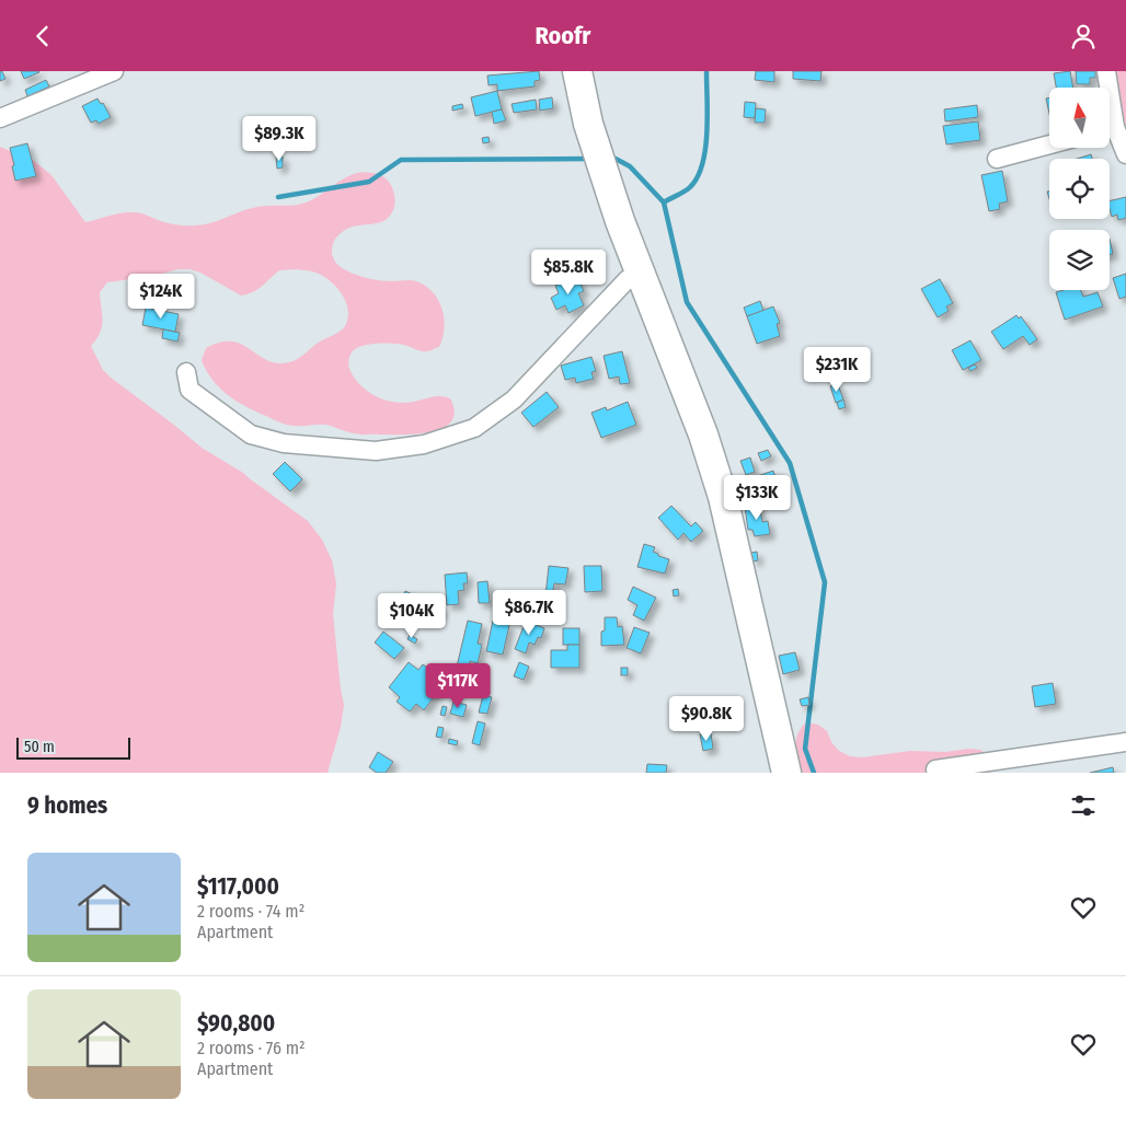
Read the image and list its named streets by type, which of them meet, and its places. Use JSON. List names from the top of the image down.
{
  "scale_bar": "50 m",
  "north": "top",
  "page": {
    "header": "Roofr",
    "price": [
      "$89.3K",
      "$85.8K",
      "$124K",
      "$231K",
      "$133K",
      "$86.7K",
      "$104K",
      "$117K",
      "$90.8K"
    ],
    "scale": "50 m",
    "heading": "9 homes",
    "list": [
      {
        "name": "$117,000",
        "note": "2 rooms · 74 m² · Apartment"
      },
      {
        "name": "$90,800",
        "note": "2 rooms · 76 m² · Apartment"
      }
    ]
  }
}
